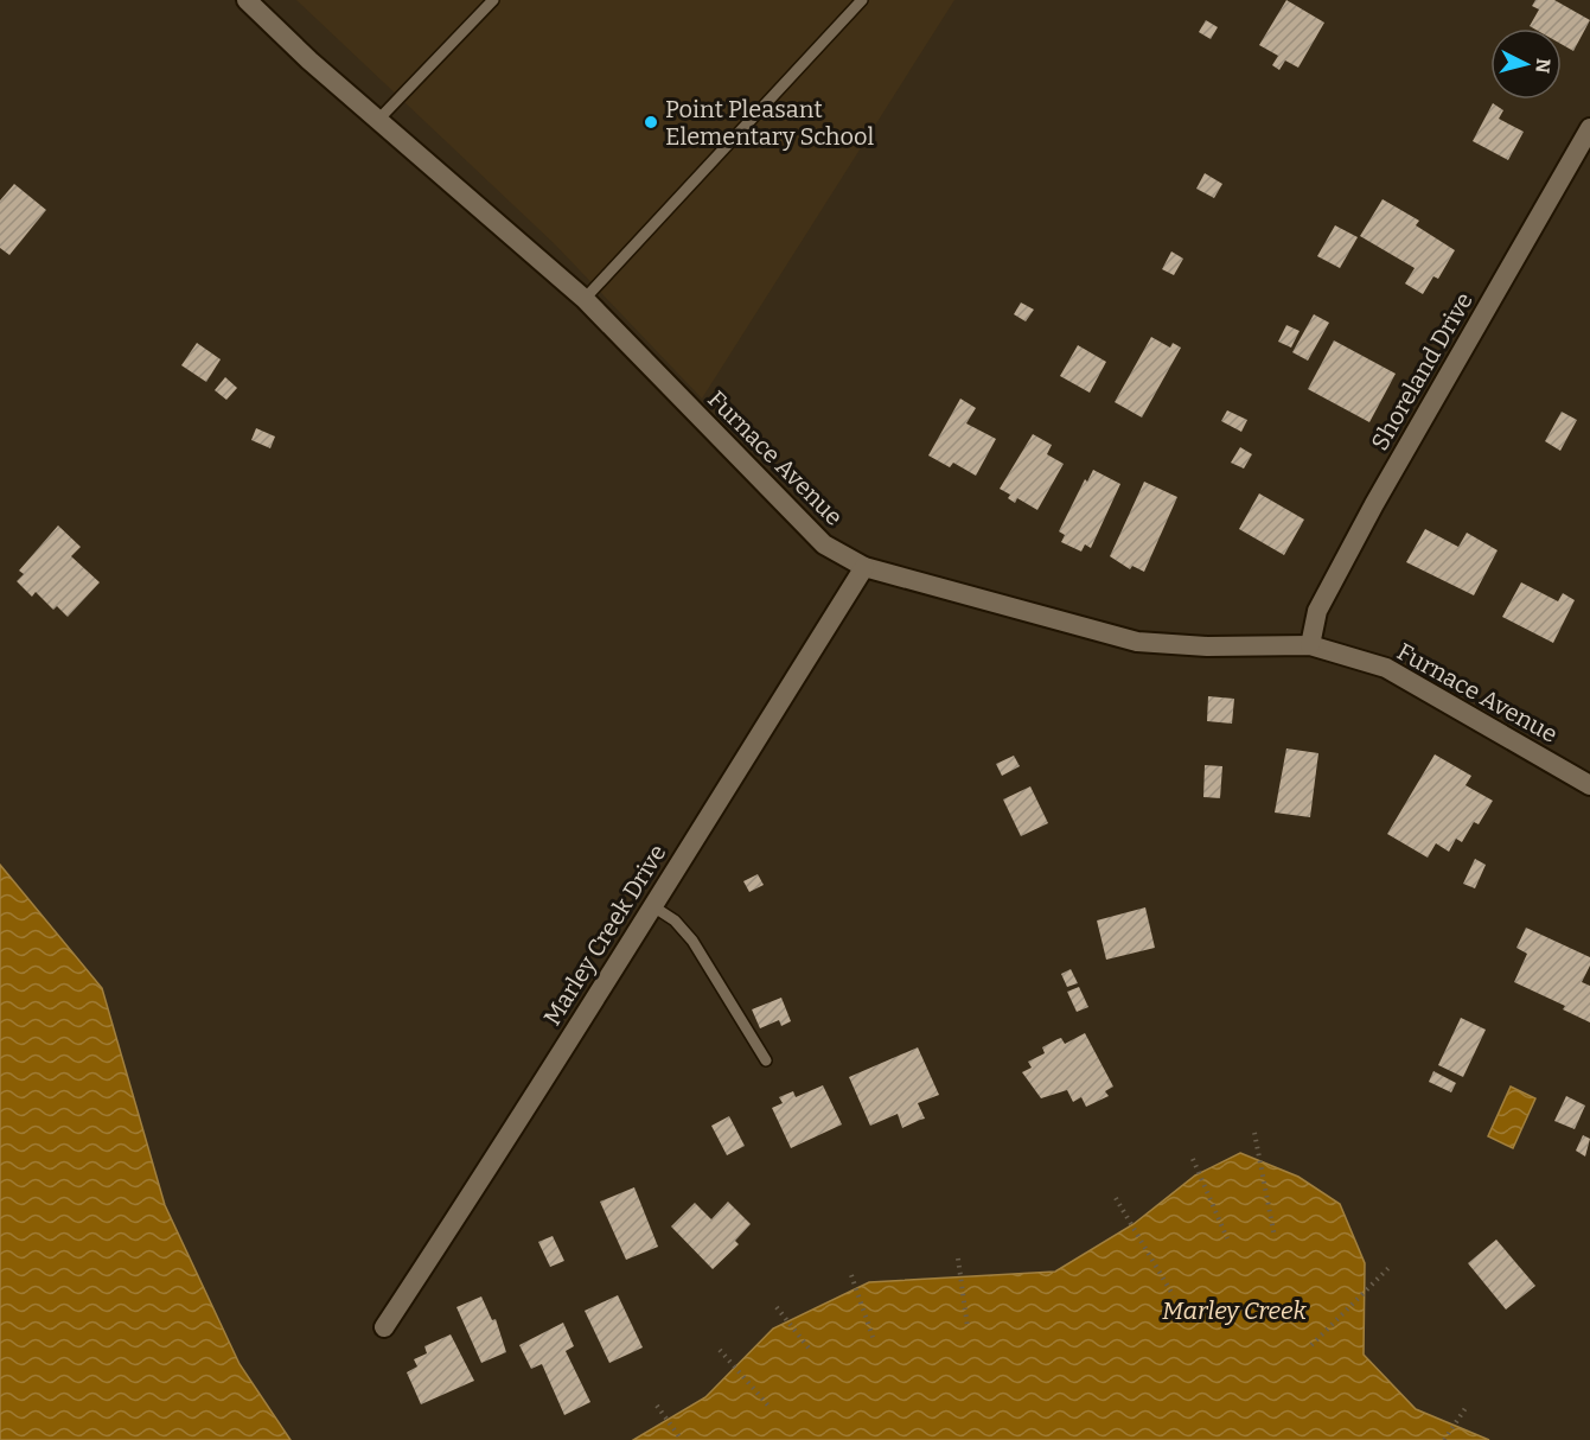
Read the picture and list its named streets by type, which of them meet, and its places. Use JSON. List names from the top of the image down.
{
  "streets": {
    "street": ["Shoreland Drive", "Furnace Avenue", "Marley Creek Drive"]
  },
  "crossings": [
    ["Shoreland Drive", "Furnace Avenue"],
    ["Furnace Avenue", "Marley Creek Drive"]
  ],
  "water": ["Marley Creek"],
  "places": ["Point Pleasant Elementary School"],
  "north": "right"
}
